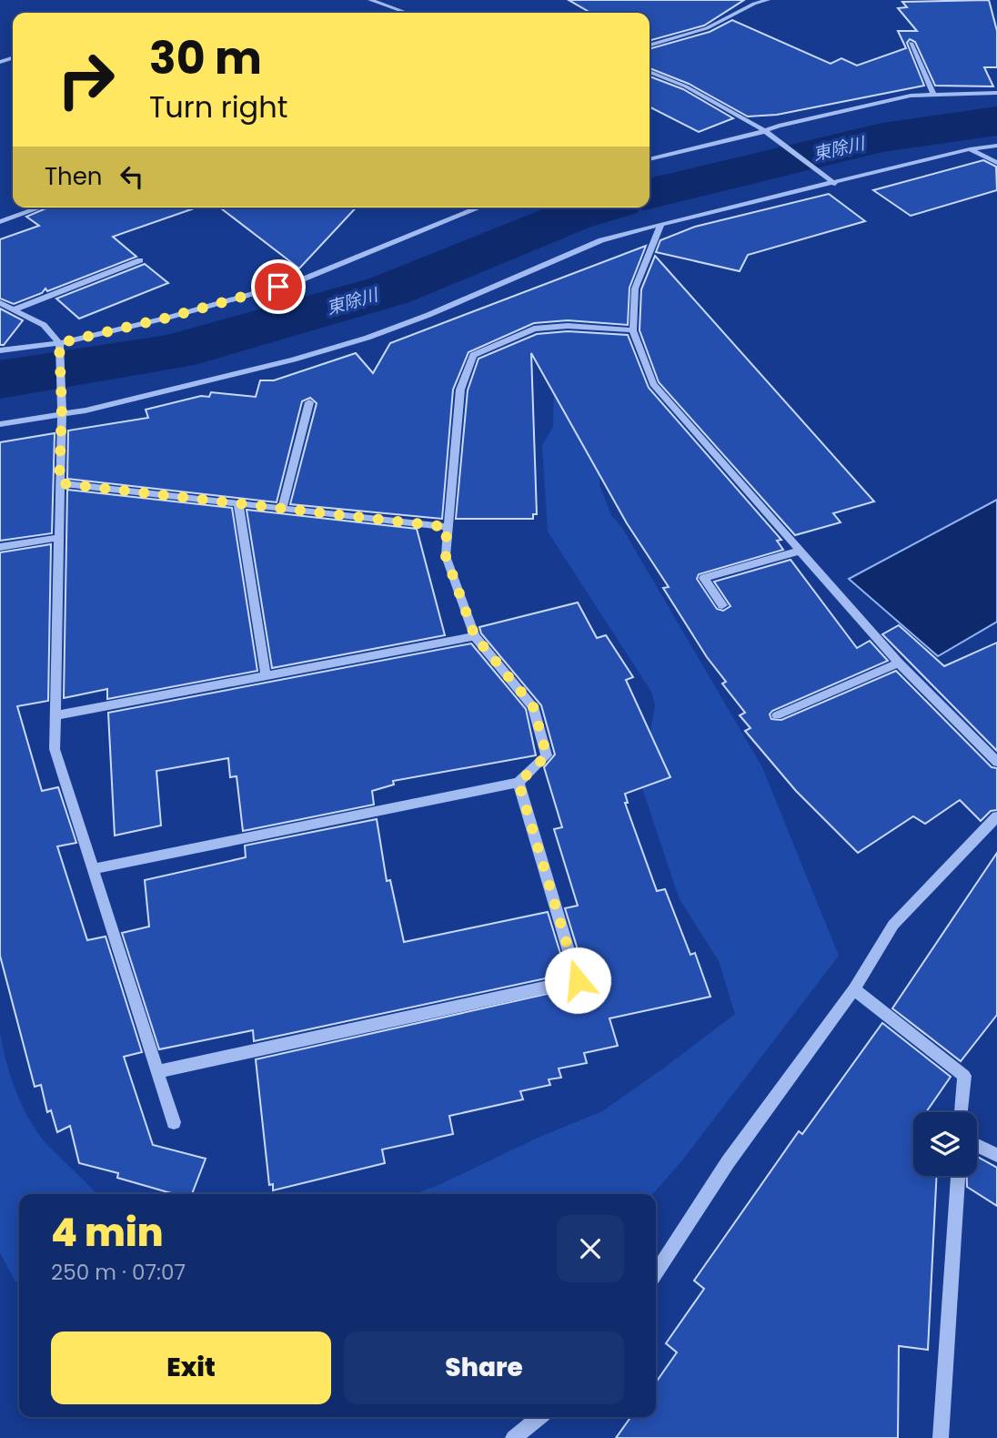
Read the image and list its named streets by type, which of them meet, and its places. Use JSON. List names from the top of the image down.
{
  "water": ["東除川"],
  "page": {
    "turn": ["30 m", "Turn right"],
    "then": "Then",
    "heading": ["4 min", "250 m · 07:07"],
    "buttons": ["Exit", "Share"]
  }
}
